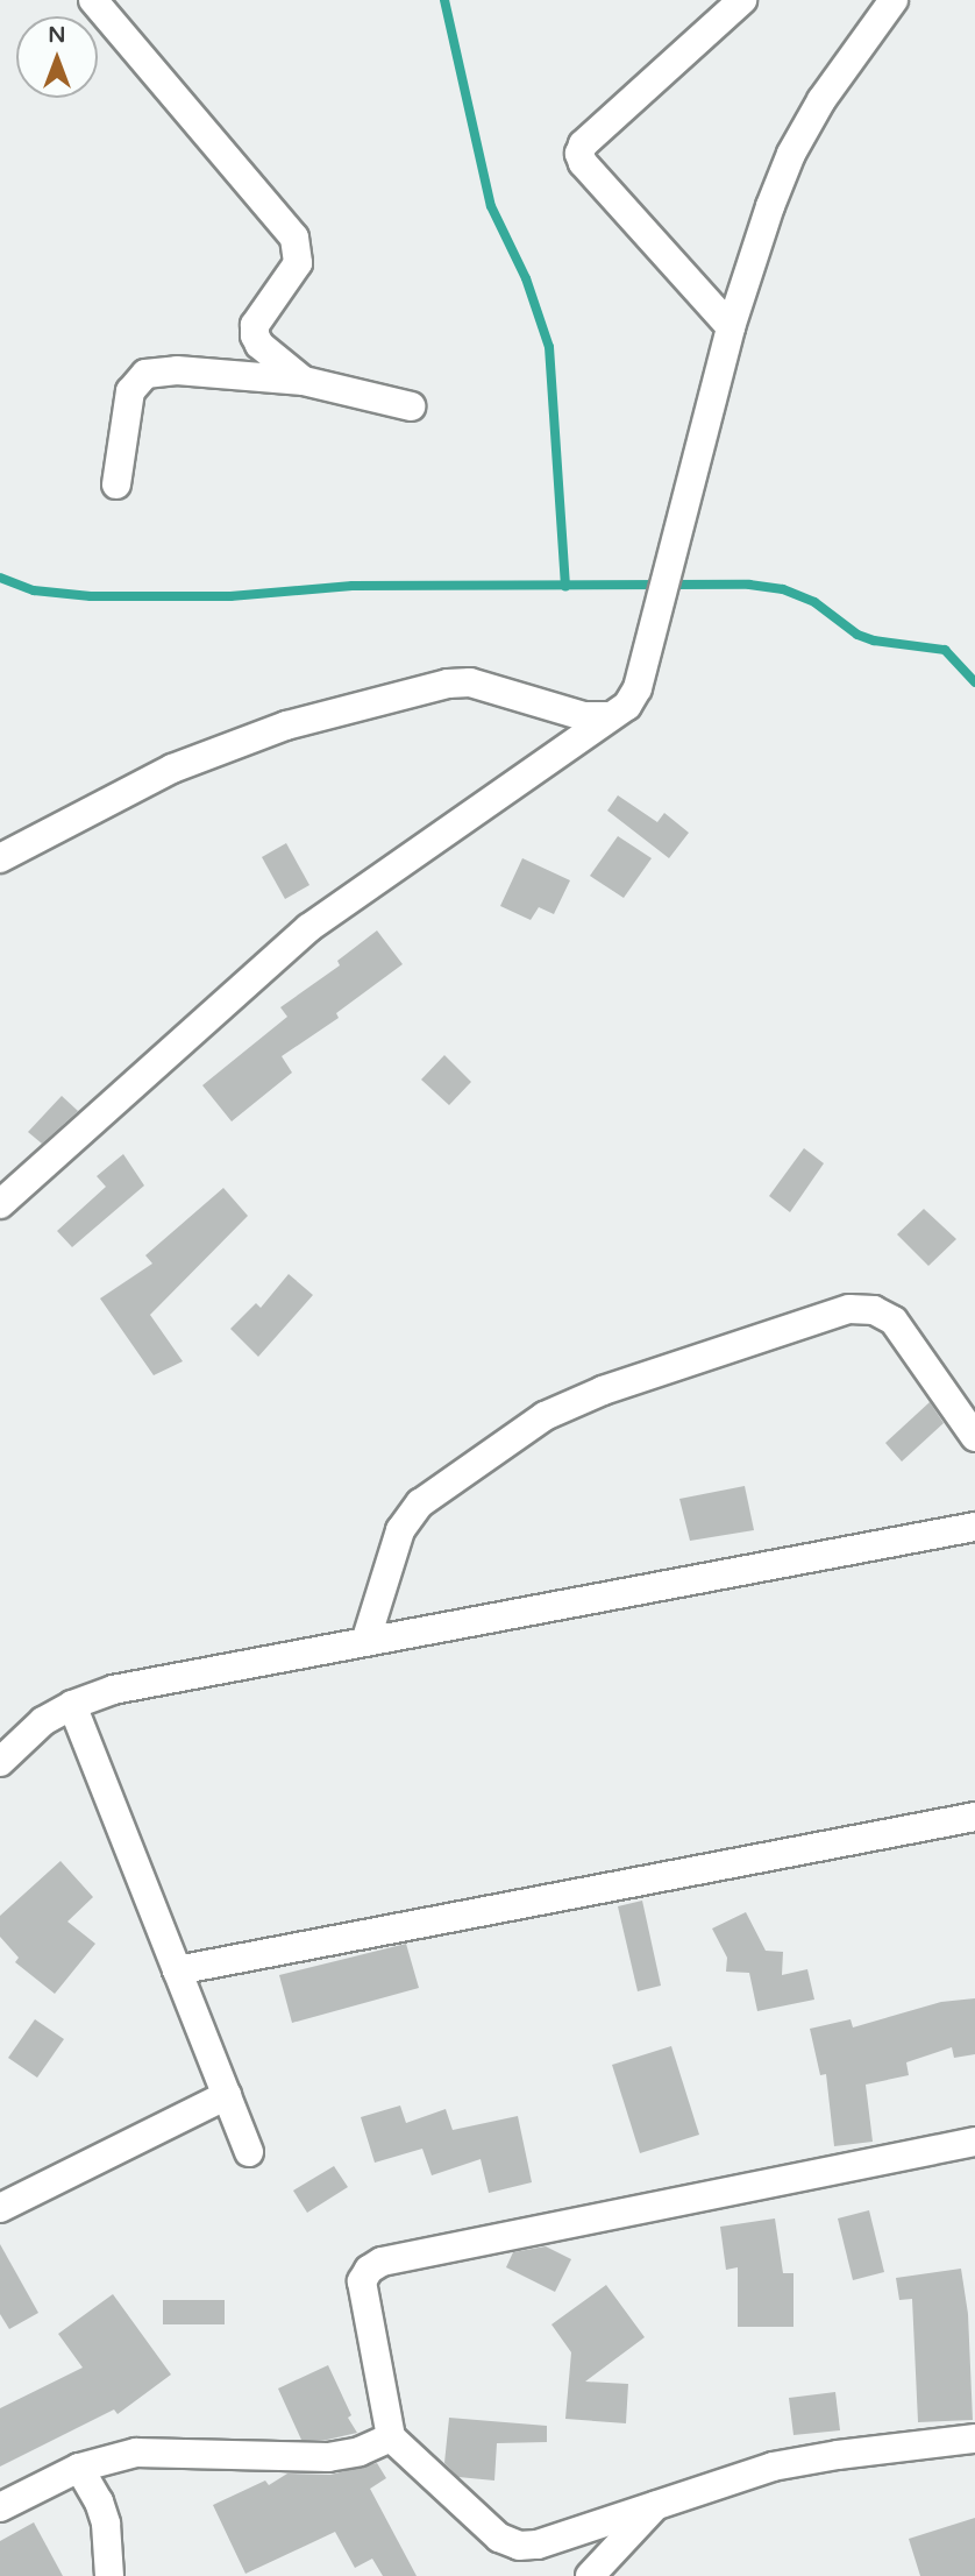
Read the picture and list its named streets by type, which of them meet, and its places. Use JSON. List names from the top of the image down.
{
  "north": "top"
}
